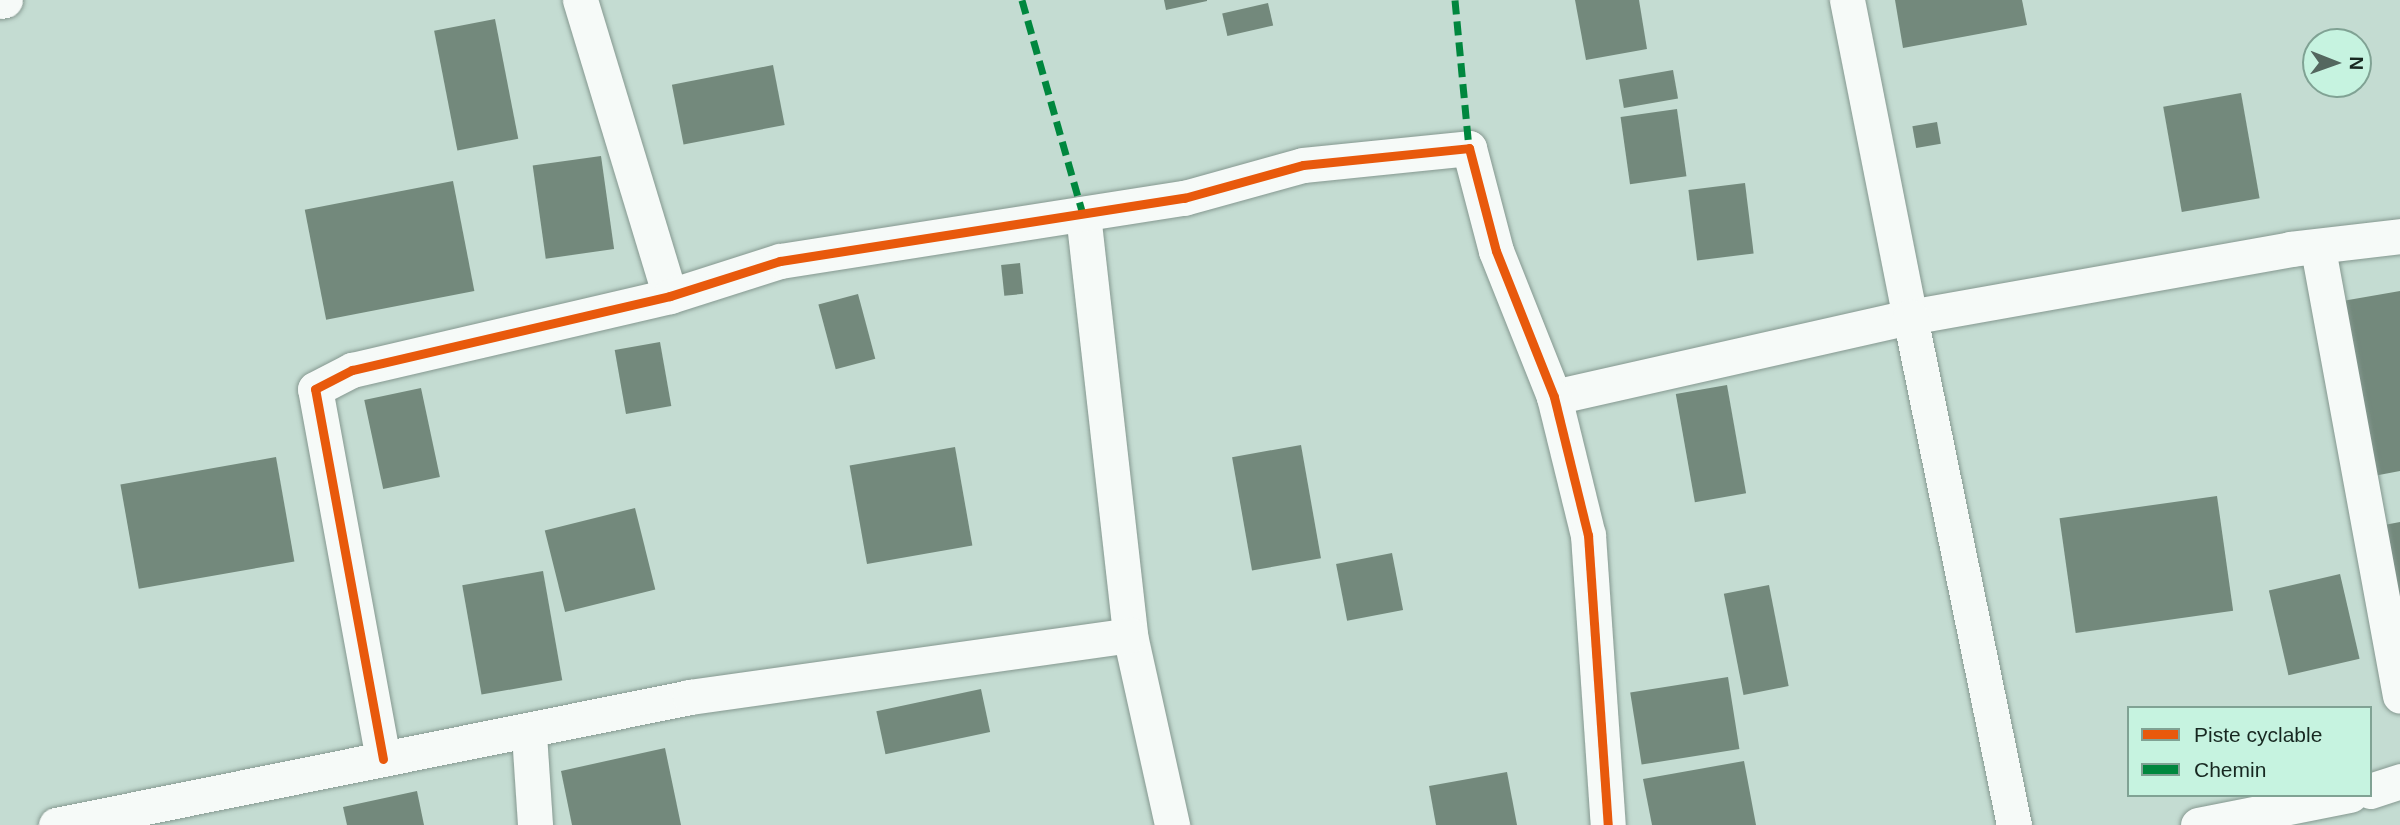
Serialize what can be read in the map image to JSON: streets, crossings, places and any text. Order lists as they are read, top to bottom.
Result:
{
  "legend": ["Piste cyclable", "Chemin"],
  "north": "right"
}
